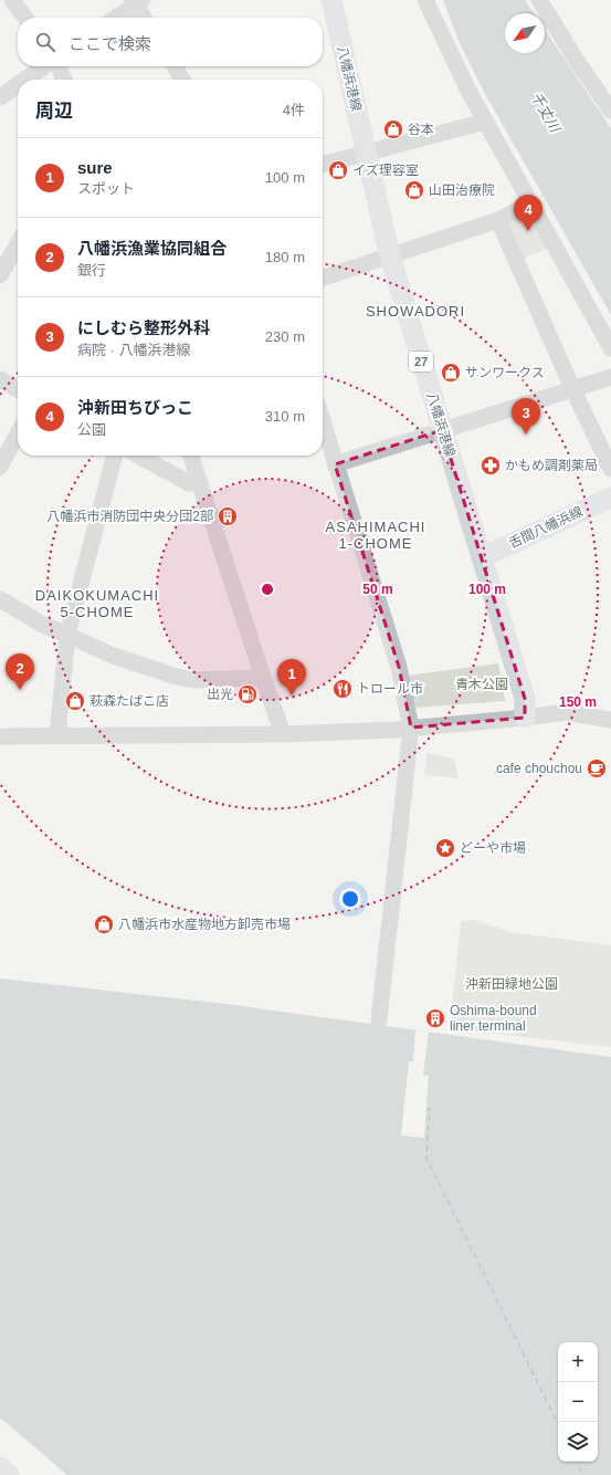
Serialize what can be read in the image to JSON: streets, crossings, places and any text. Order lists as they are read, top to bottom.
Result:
{
  "streets": {
    "main road": ["八幡浜港線", "27", "舌間八幡浜線"]
  },
  "crossings": [
    ["八幡浜港線", "舌間八幡浜線"]
  ],
  "districts": ["SHOWADORI", "ASAHIMACHI 1-CHOME", "DAIKOKUMACHI 5-CHOME"],
  "water": ["千丈川"],
  "parks": ["青木公園", "沖新田緑地公園"],
  "places": {
    "shop": [
      "谷本",
      "イズ理容室",
      "山田治療院",
      "サンワークス",
      "萩森たばこ店",
      "八幡浜市水産物地方卸売市場"
    ],
    "pharmacy": ["かもめ調剤薬局"],
    "building": ["八幡浜市消防団中央分団2部", "Oshima-bound liner terminal"],
    "restaurant": ["トロール市"],
    "fuel station": ["出光"],
    "cafe": ["cafe chouchou"],
    "place": ["どーや市場"]
  },
  "north": "bottom left",
  "page": {
    "search": "ここで検索",
    "heading": ["周辺", "4件"],
    "list": [
      {
        "mark": "1",
        "name": "sure",
        "note": "スポット",
        "value": "100 m"
      },
      {
        "mark": "2",
        "name": "八幡浜漁業協同組合",
        "note": "銀行",
        "value": "180 m"
      },
      {
        "mark": "3",
        "name": "にしむら整形外科",
        "note": "病院 · 八幡浜港線",
        "value": "230 m"
      },
      {
        "mark": "4",
        "name": "沖新田ちびっこ",
        "note": "公園",
        "value": "310 m"
      }
    ],
    "pins": [
      "4",
      "3",
      "2",
      "1"
    ],
    "map_buttons": ["+", "−"]
  },
  "rings": ["50 m", "100 m", "150 m"]
}
